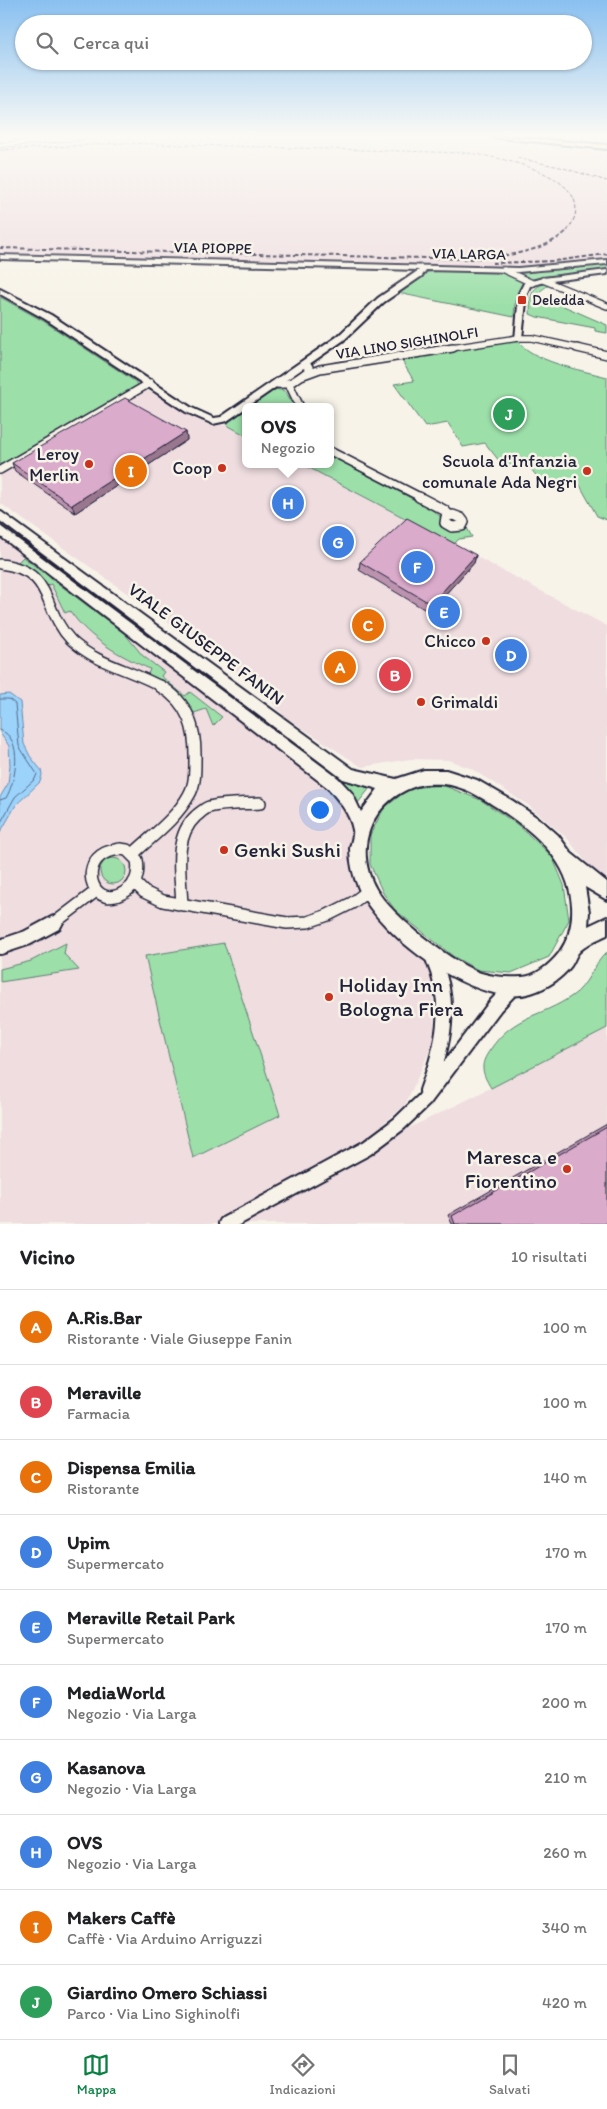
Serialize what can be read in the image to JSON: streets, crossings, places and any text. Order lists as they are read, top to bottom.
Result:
{
  "streets": {
    "street": [
      "VIA PIOPPE",
      "VIA LARGA",
      "VIA LINO SIGHINOLFI",
      "VIALE GIUSEPPE FANIN"
    ]
  },
  "crossings": [
    ["VIA PIOPPE", "VIA LARGA"]
  ],
  "places": {
    "transit": ["Deledda"],
    "other": [
      "Leroy Merlin",
      "Coop",
      "Scuola d'Infanzia comunale Ada Negri",
      "Chicco",
      "Grimaldi",
      "Genki Sushi",
      "Holiday Inn Bologna Fiera",
      "Maresca e Fiorentino"
    ]
  },
  "page": {
    "search": "Cerca qui",
    "pins": [
      "J",
      "I",
      "H",
      "G",
      "F",
      "E",
      "C",
      "D",
      "A",
      "B"
    ],
    "popup": ["OVS", "Negozio"],
    "heading": ["Vicino", "10 risultati"],
    "list": [
      {
        "mark": "A",
        "name": "A.Ris.Bar",
        "note": "Ristorante · Viale Giuseppe Fanin",
        "value": "100 m"
      },
      {
        "mark": "B",
        "name": "Meraville",
        "note": "Farmacia",
        "value": "100 m"
      },
      {
        "mark": "C",
        "name": "Dispensa Emilia",
        "note": "Ristorante",
        "value": "140 m"
      },
      {
        "mark": "D",
        "name": "Upim",
        "note": "Supermercato",
        "value": "170 m"
      },
      {
        "mark": "E",
        "name": "Meraville Retail Park",
        "note": "Supermercato",
        "value": "170 m"
      },
      {
        "mark": "F",
        "name": "MediaWorld",
        "note": "Negozio · Via Larga",
        "value": "200 m"
      },
      {
        "mark": "G",
        "name": "Kasanova",
        "note": "Negozio · Via Larga",
        "value": "210 m"
      },
      {
        "mark": "H",
        "name": "OVS",
        "note": "Negozio · Via Larga",
        "value": "260 m"
      },
      {
        "mark": "I",
        "name": "Makers Caffè",
        "note": "Caffè · Via Arduino Arriguzzi",
        "value": "340 m"
      },
      {
        "mark": "J",
        "name": "Giardino Omero Schiassi",
        "note": "Parco · Via Lino Sighinolfi",
        "value": "420 m"
      }
    ],
    "nav": ["Mappa", "Indicazioni", "Salvati"]
  }
}
